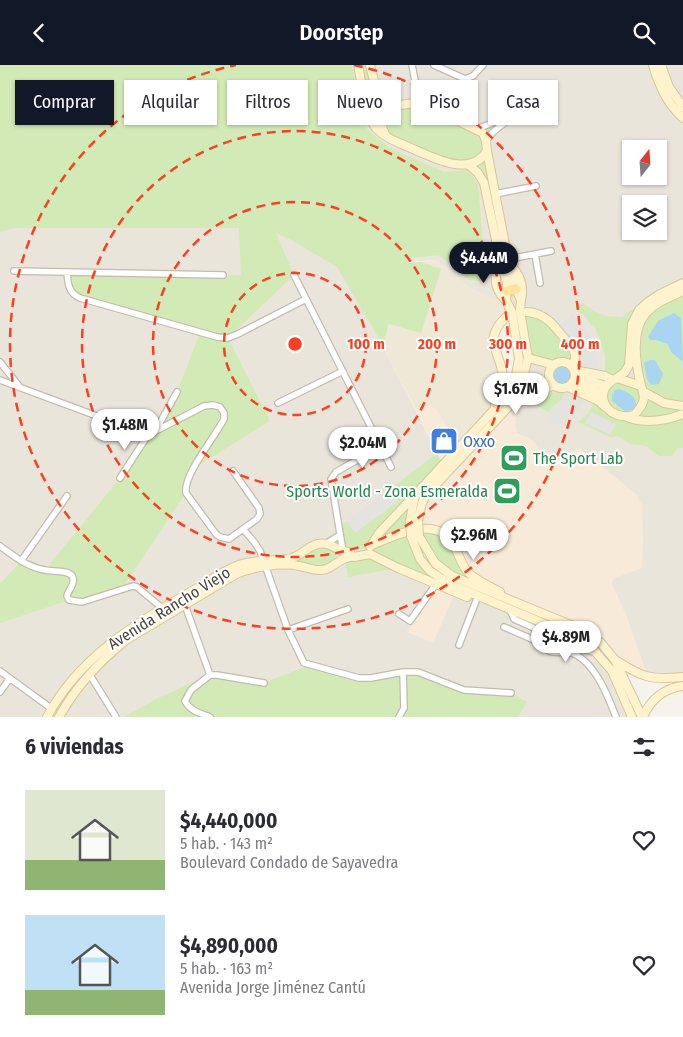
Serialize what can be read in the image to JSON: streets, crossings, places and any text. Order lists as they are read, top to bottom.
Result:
{
  "streets": {
    "main road": ["Avenida Rancho Viejo"]
  },
  "places": {
    "shop": ["Oxxo"],
    "sports": ["The Sport Lab", "Sports World - Zona Esmeralda"]
  },
  "north": "top",
  "page": {
    "header": "Doorstep",
    "chip": [
      "Comprar",
      "Alquilar",
      "Filtros",
      "Nuevo",
      "Piso",
      "Casa"
    ],
    "price": [
      "$4.44M",
      "$1.67M",
      "$1.48M",
      "$2.04M",
      "$2.96M",
      "$4.89M"
    ],
    "heading": "6 viviendas",
    "list": [
      {
        "name": "$4,440,000",
        "note": "5 hab. · 143 m² · Boulevard Condado de Sayavedra"
      },
      {
        "name": "$4,890,000",
        "note": "5 hab. · 163 m² · Avenida Jorge Jiménez Cantú"
      }
    ]
  },
  "rings": [
    "100 m",
    "200 m",
    "300 m",
    "400 m"
  ]
}
